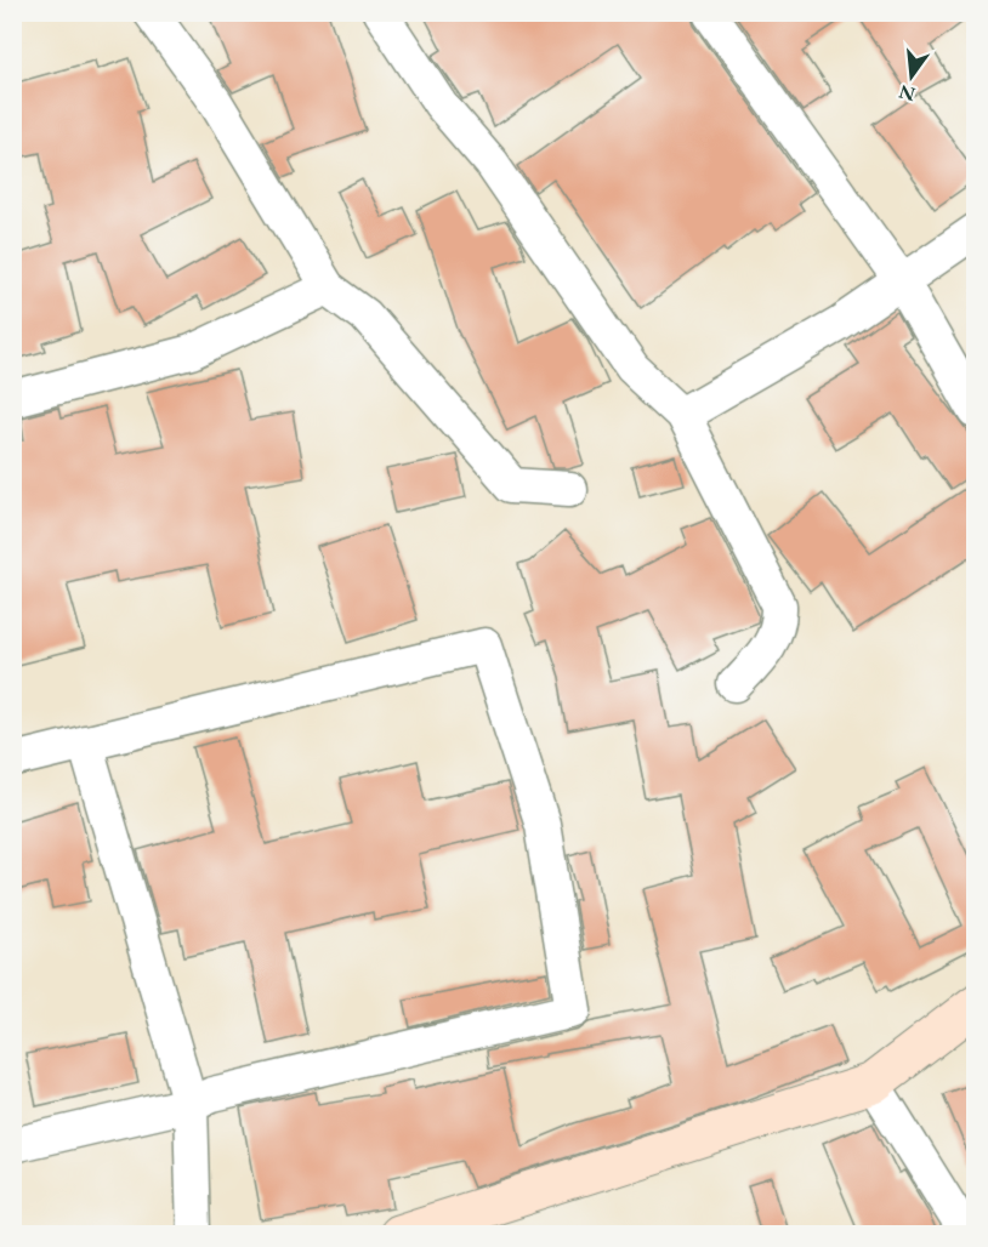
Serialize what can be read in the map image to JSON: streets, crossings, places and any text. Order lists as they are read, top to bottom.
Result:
{
  "north": "bottom"
}
